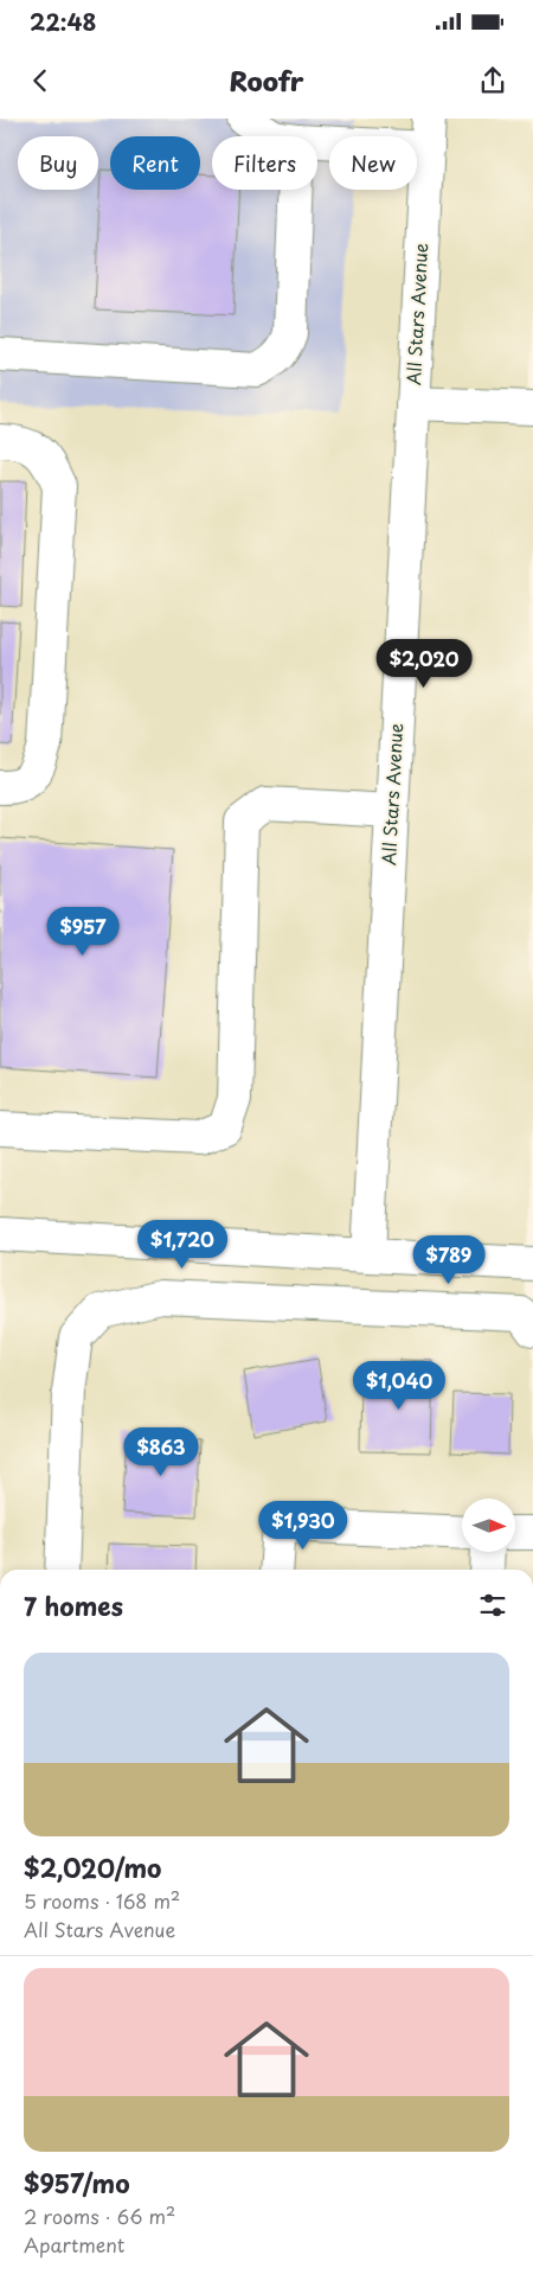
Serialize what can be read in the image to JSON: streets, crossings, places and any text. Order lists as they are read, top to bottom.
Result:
{
  "streets": {
    "street": ["All Stars Avenue"]
  },
  "north": "right",
  "page": {
    "status": "22:48",
    "header": "Roofr",
    "chip": [
      "Buy",
      "Rent",
      "Filters",
      "New"
    ],
    "price": [
      "$2,020",
      "$957",
      "$1,720",
      "$789",
      "$1,040",
      "$863",
      "$1,930"
    ],
    "heading": "7 homes",
    "list": [
      {
        "name": "$2,020/mo",
        "note": "5 rooms · 168 m² · All Stars Avenue"
      },
      {
        "name": "$957/mo",
        "note": "2 rooms · 66 m² · Apartment"
      }
    ]
  }
}
